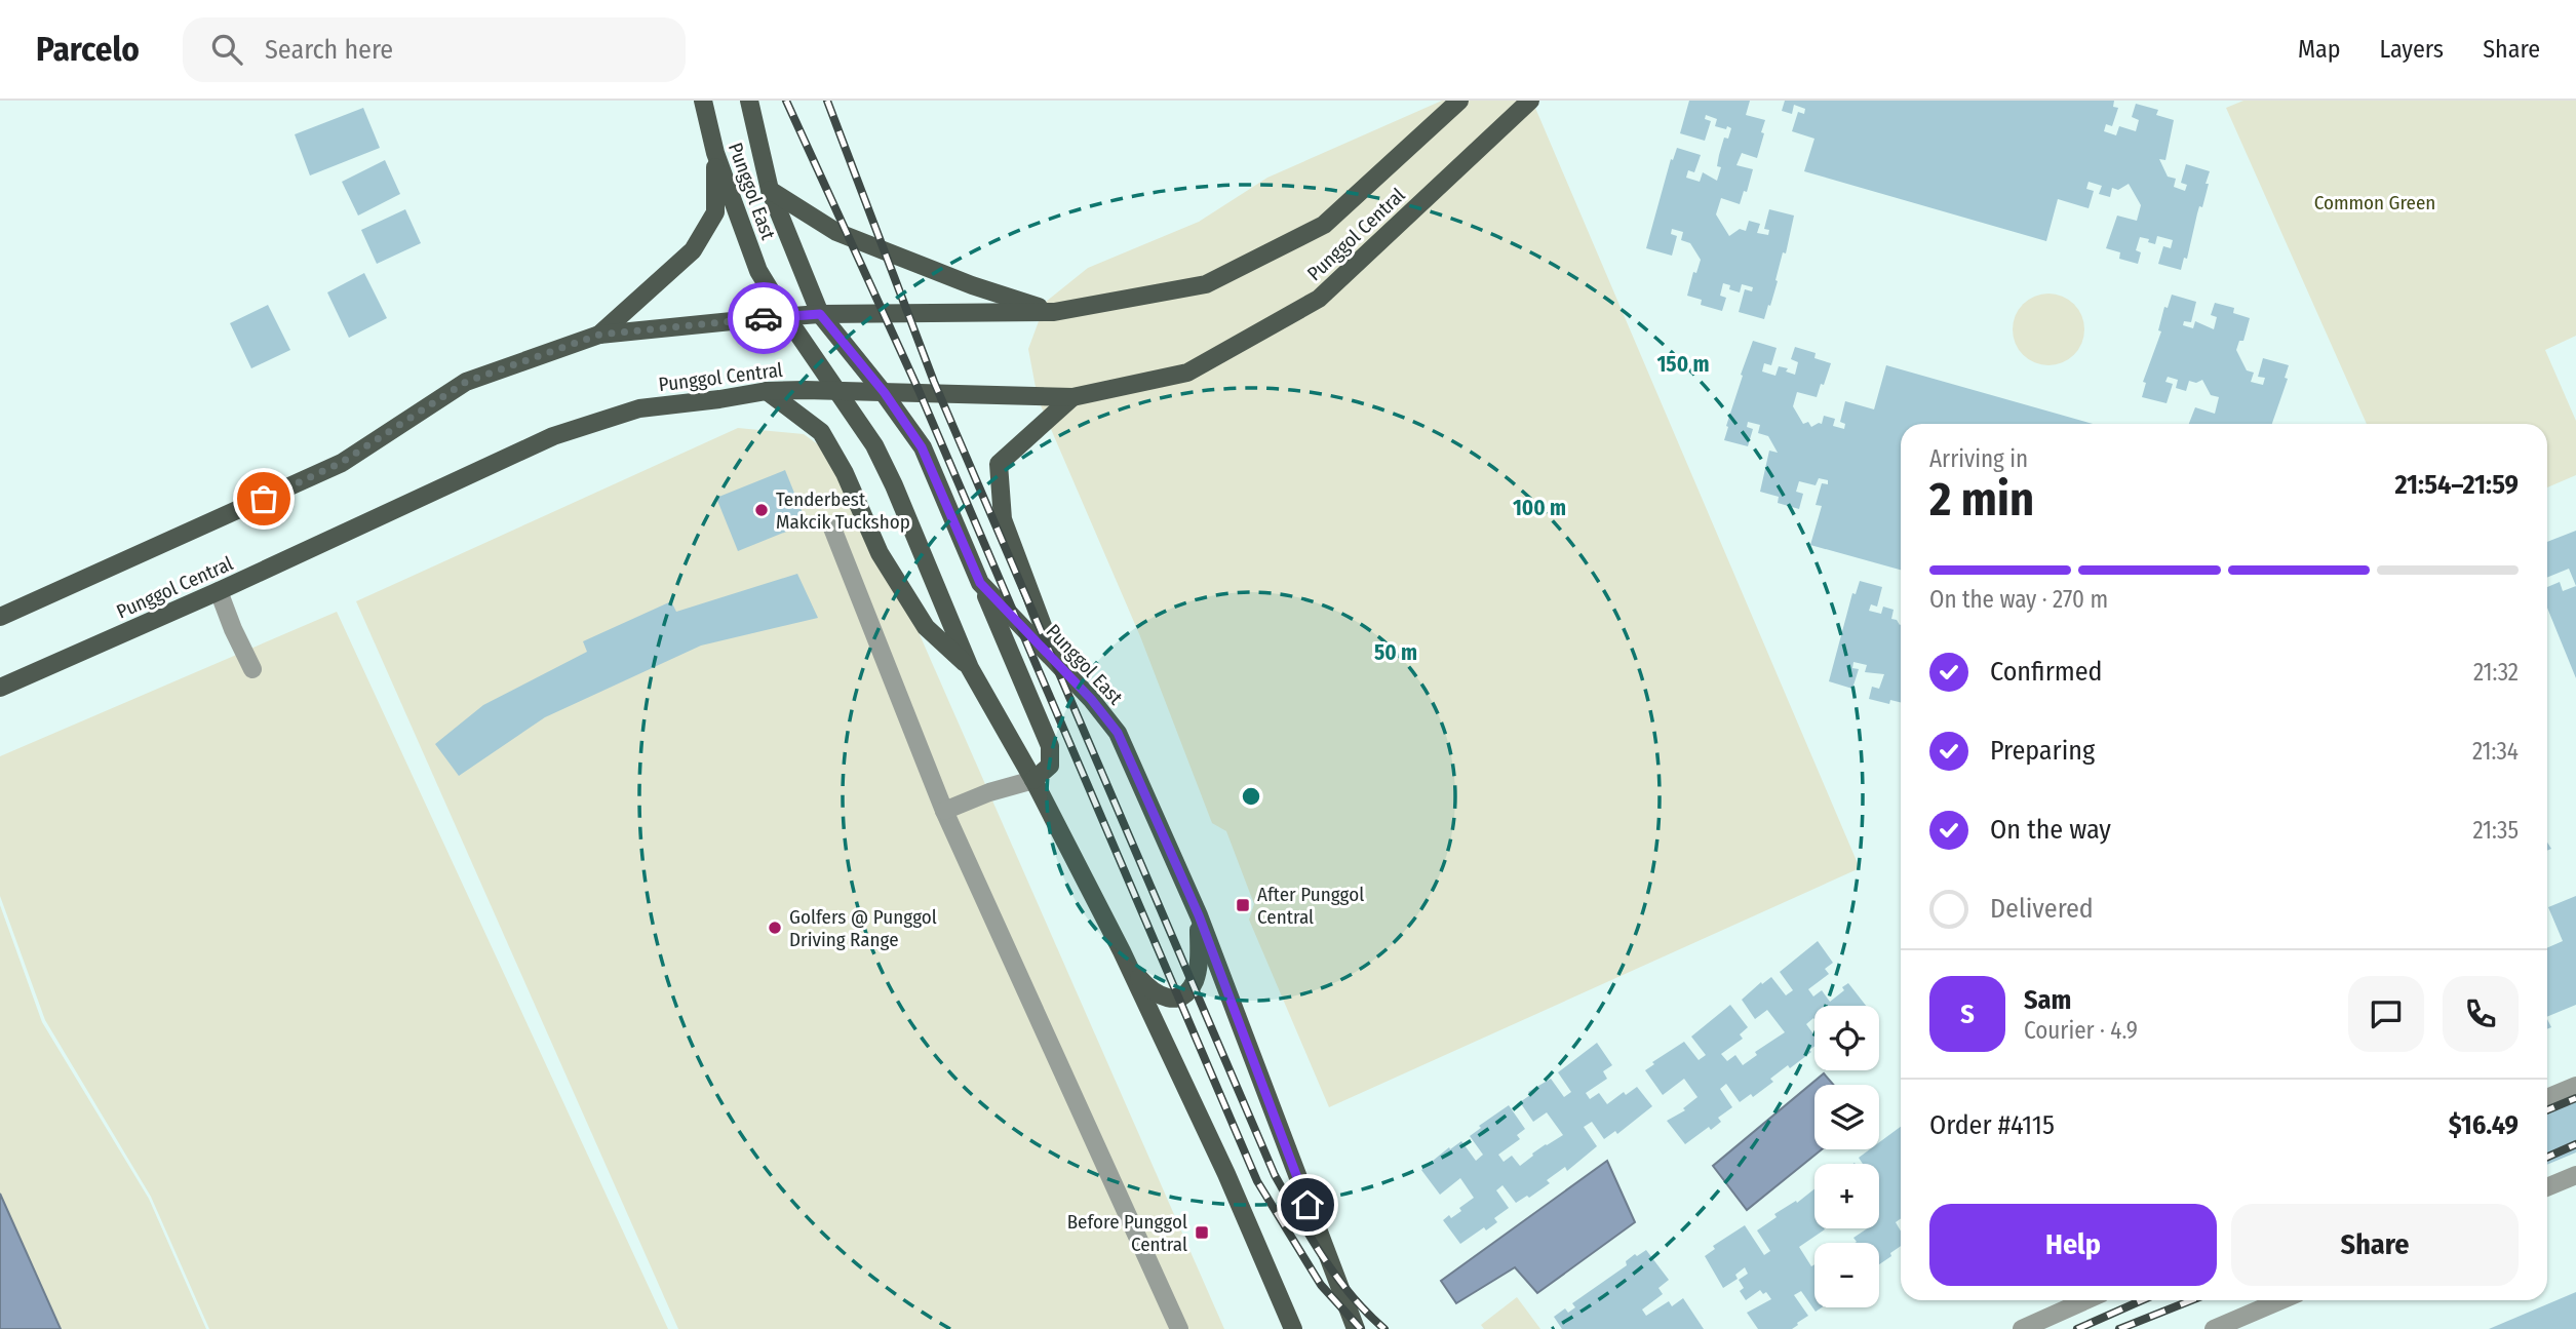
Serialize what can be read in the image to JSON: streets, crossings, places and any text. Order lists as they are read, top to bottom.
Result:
{
  "streets": {
    "main road": ["Punggol East", "Punggol Central"]
  },
  "crossings": [
    ["Punggol East", "Punggol Central"]
  ],
  "parks": ["Common Green"],
  "places": {
    "other": ["Tenderbest Makcik Tuckshop", "Golfers @ Punggol Driving Range"],
    "transit": ["After Punggol Central", "Before Punggol Central"]
  },
  "page": {
    "header": "Parcelo",
    "search": "Search here",
    "nav": ["Map", "Layers", "Share"],
    "heading": ["2 min", "Arriving in", "21:54–21:59"],
    "panel": [
      "Sam",
      "Courier · 4.9",
      "Order #4115",
      "$16.49"
    ],
    "bar": "On the way · 270 m",
    "list": [
      ["Confirmed", "21:32"],
      ["Preparing", "21:34"],
      ["On the way", "21:35"],
      "Delivered"
    ],
    "round": "S",
    "map_buttons": ["+", "−"],
    "buttons": ["Help", "Share"]
  },
  "rings": ["150 m", "100 m", "50 m"]
}
